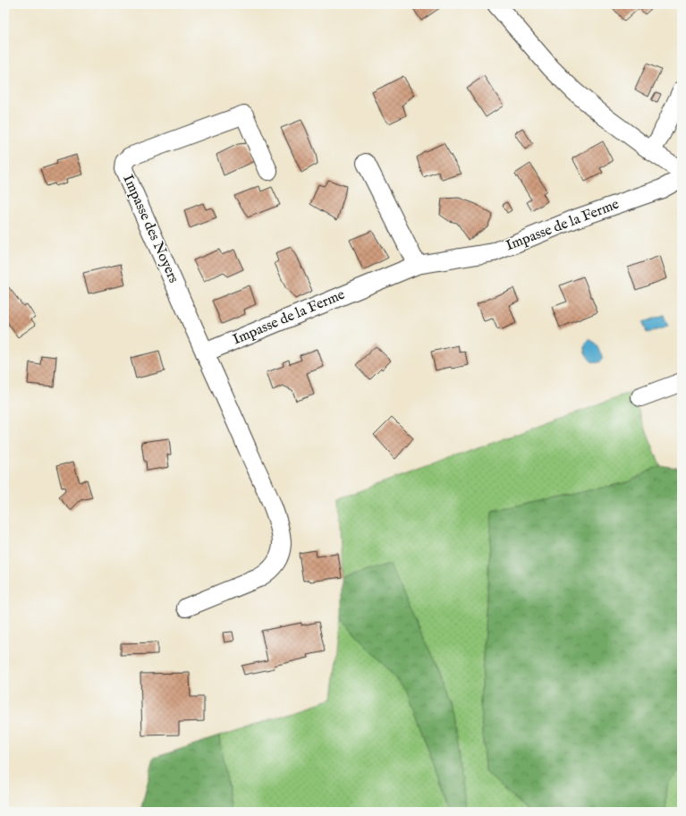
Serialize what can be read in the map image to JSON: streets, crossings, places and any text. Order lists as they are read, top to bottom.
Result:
{
  "streets": {
    "street": ["Impasse de la Ferme", "Impasse des Noyers"]
  },
  "crossings": [
    ["Impasse de la Ferme", "Impasse des Noyers"]
  ]
}
